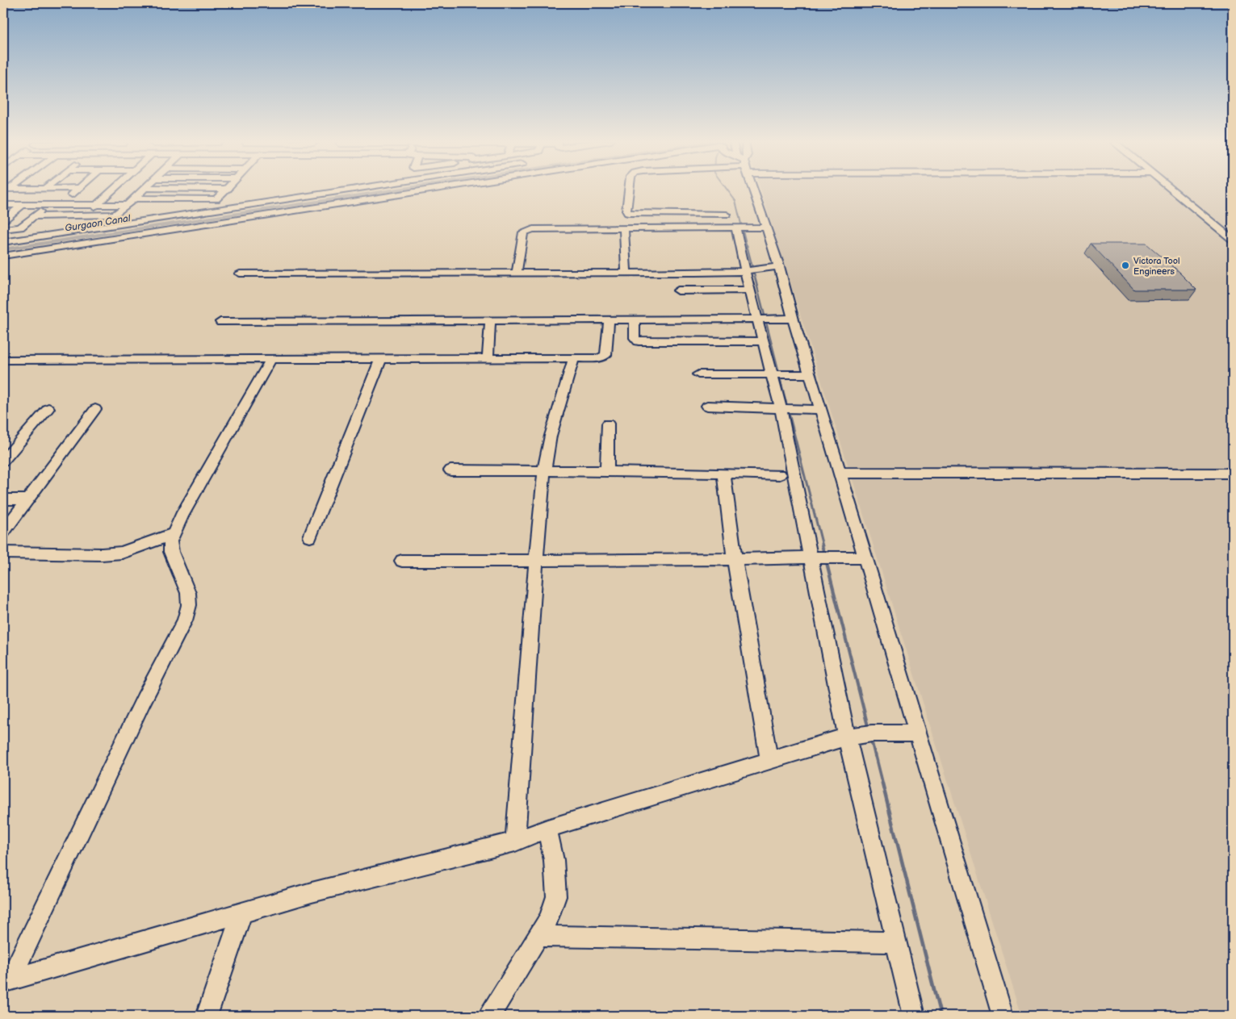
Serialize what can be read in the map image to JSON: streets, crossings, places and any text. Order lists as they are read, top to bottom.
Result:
{
  "water": ["Gurgaon Canal"],
  "places": ["Victora Tool Engineers"]
}
